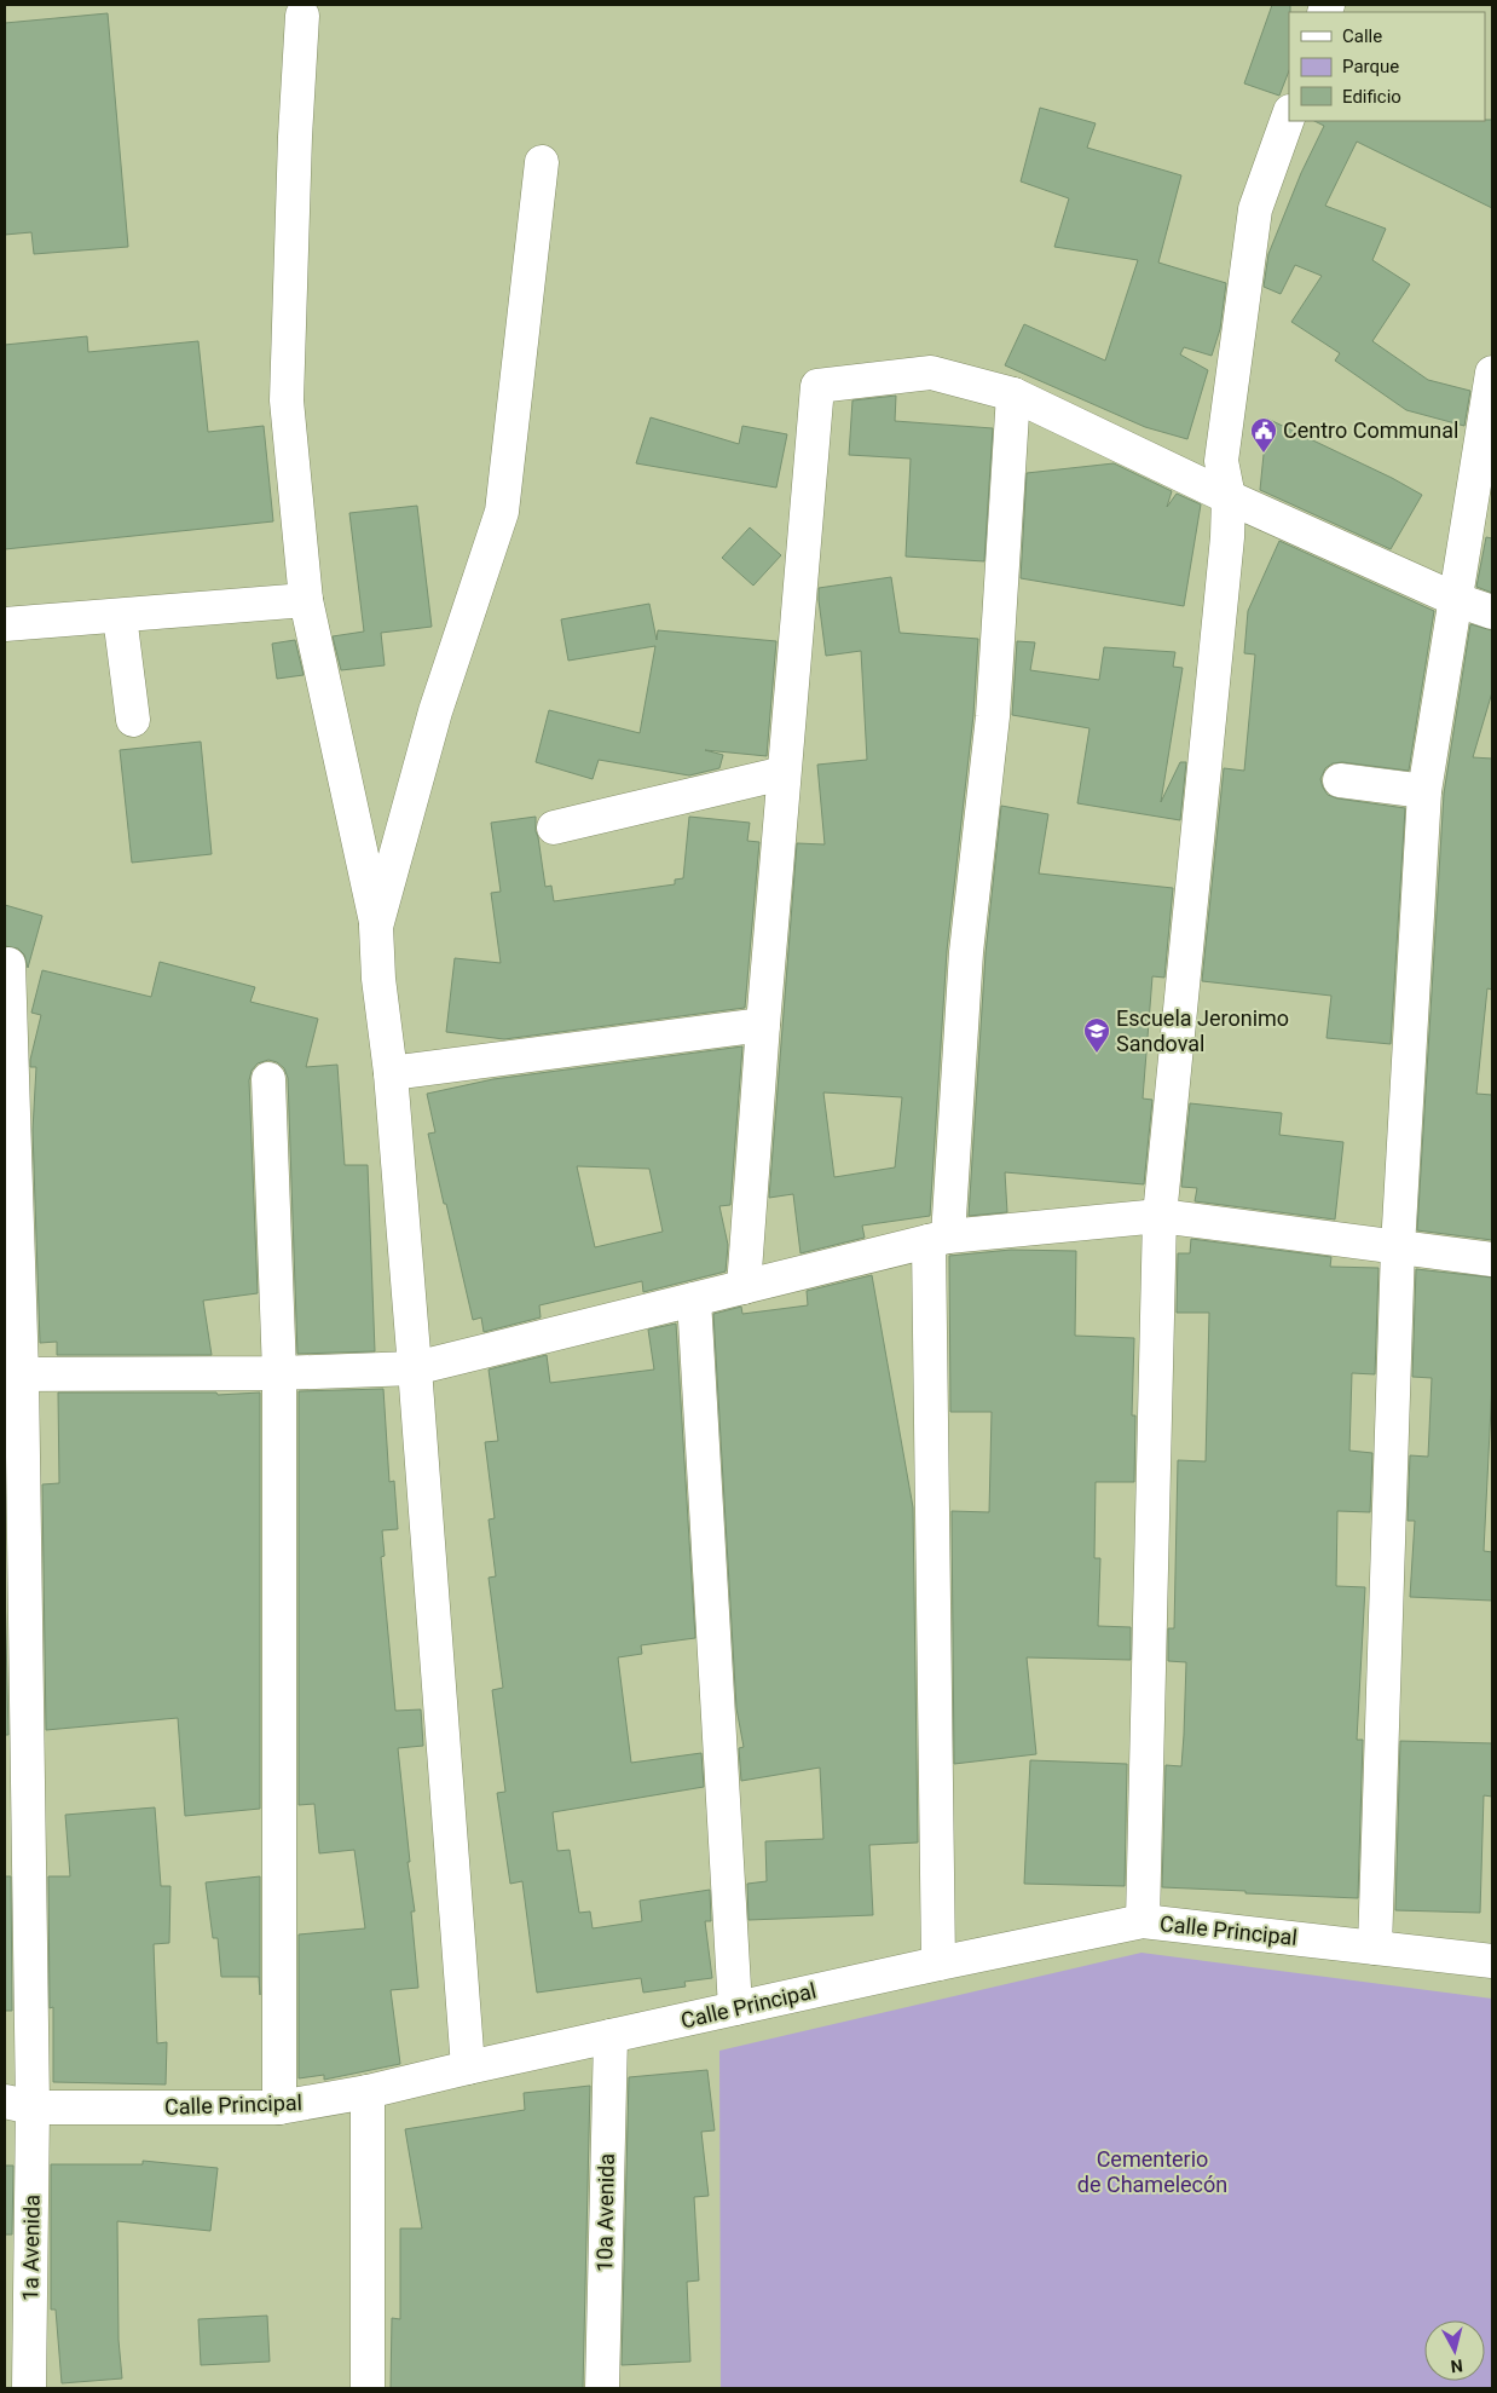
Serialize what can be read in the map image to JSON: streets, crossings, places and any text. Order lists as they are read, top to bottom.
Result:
{
  "streets": {
    "street": ["Calle Principal", "10a Avenida", "1a Avenida"]
  },
  "crossings": [
    ["Calle Principal", "10a Avenida"],
    ["Calle Principal", "1a Avenida"]
  ],
  "parks": ["Cementerio de Chamelecón"],
  "places": {
    "public building": ["Centro Communal"],
    "school or university": ["Escuela Jeronimo Sandoval"]
  },
  "legend": ["Calle", "Parque", "Edificio"],
  "north": "bottom"
}
